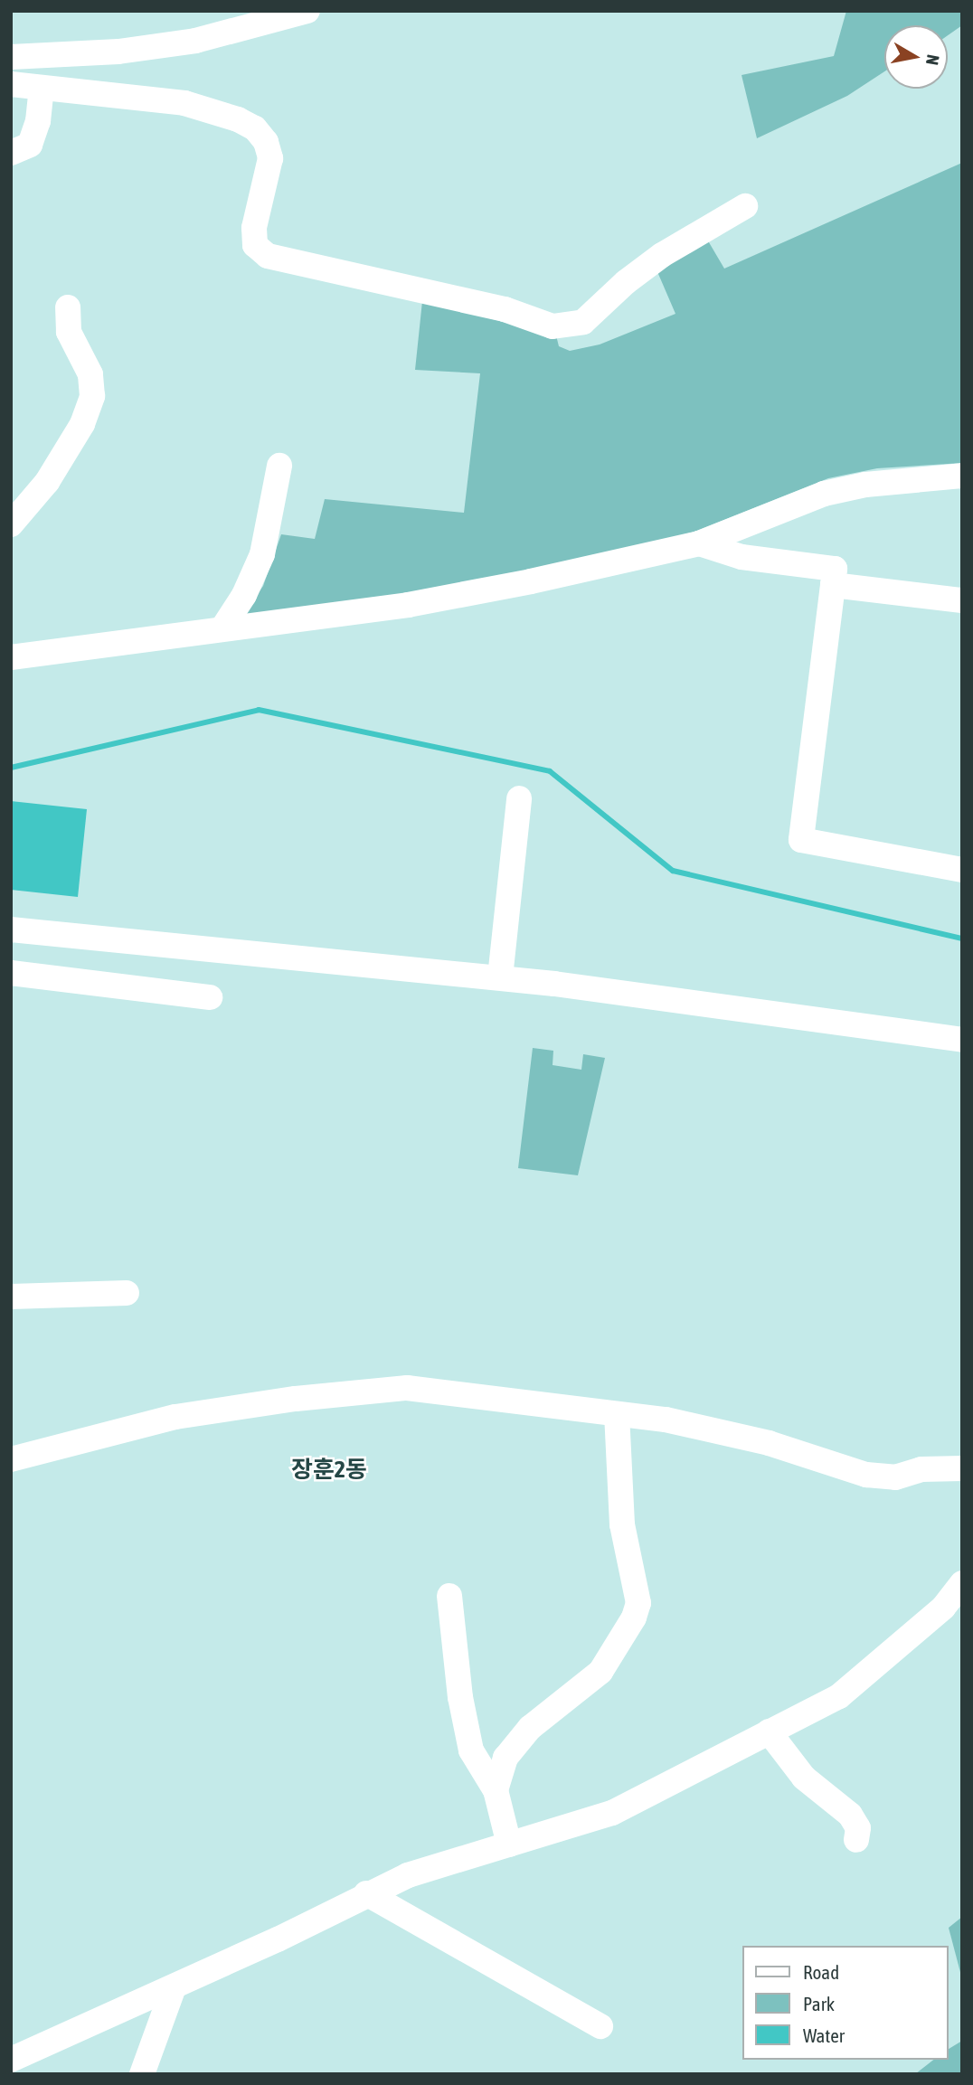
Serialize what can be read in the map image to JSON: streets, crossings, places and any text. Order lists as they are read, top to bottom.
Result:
{
  "districts": ["장훈2동"],
  "legend": ["Road", "Park", "Water"],
  "north": "right"
}
